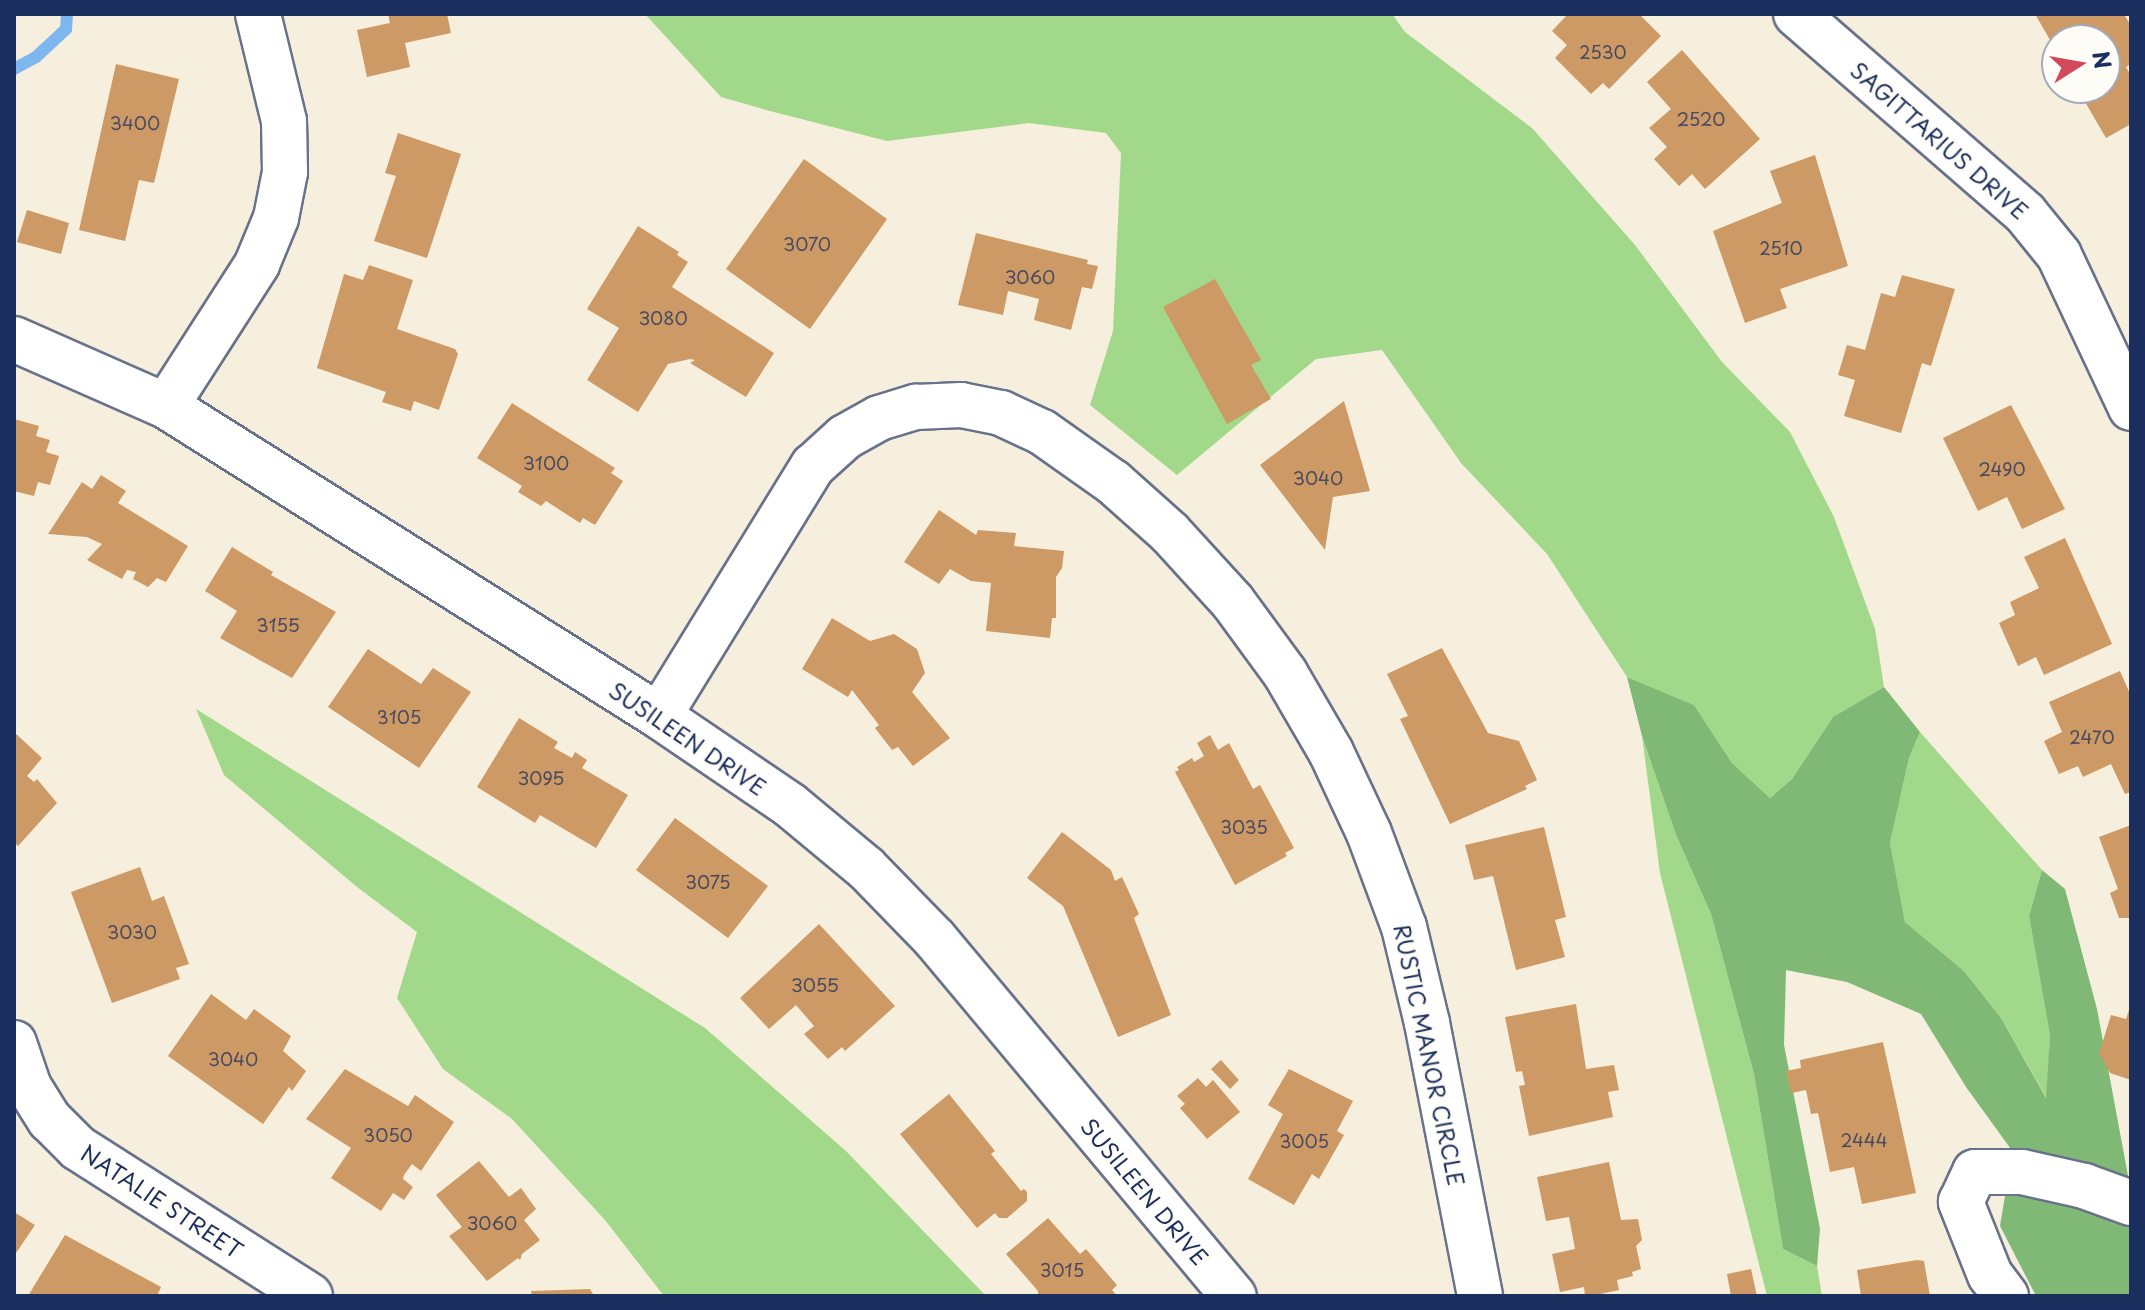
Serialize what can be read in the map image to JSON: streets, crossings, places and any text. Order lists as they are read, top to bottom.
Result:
{
  "streets": {
    "street": [
      "SAGITTARIUS DRIVE",
      "SUSILEEN DRIVE",
      "RUSTIC MANOR CIRCLE",
      "NATALIE STREET"
    ]
  },
  "crossings": [
    ["SUSILEEN DRIVE", "RUSTIC MANOR CIRCLE"]
  ],
  "house_numbers": [
    "2530",
    "2520",
    "3400",
    "3070",
    "2510",
    "3060",
    "3080",
    "3100",
    "2490",
    "3040",
    "3155",
    "3105",
    "2470",
    "3095",
    "3035",
    "3075",
    "3030",
    "3055",
    "3040",
    "3050",
    "2444",
    "3005",
    "3060",
    "3015"
  ],
  "north": "right"
}
